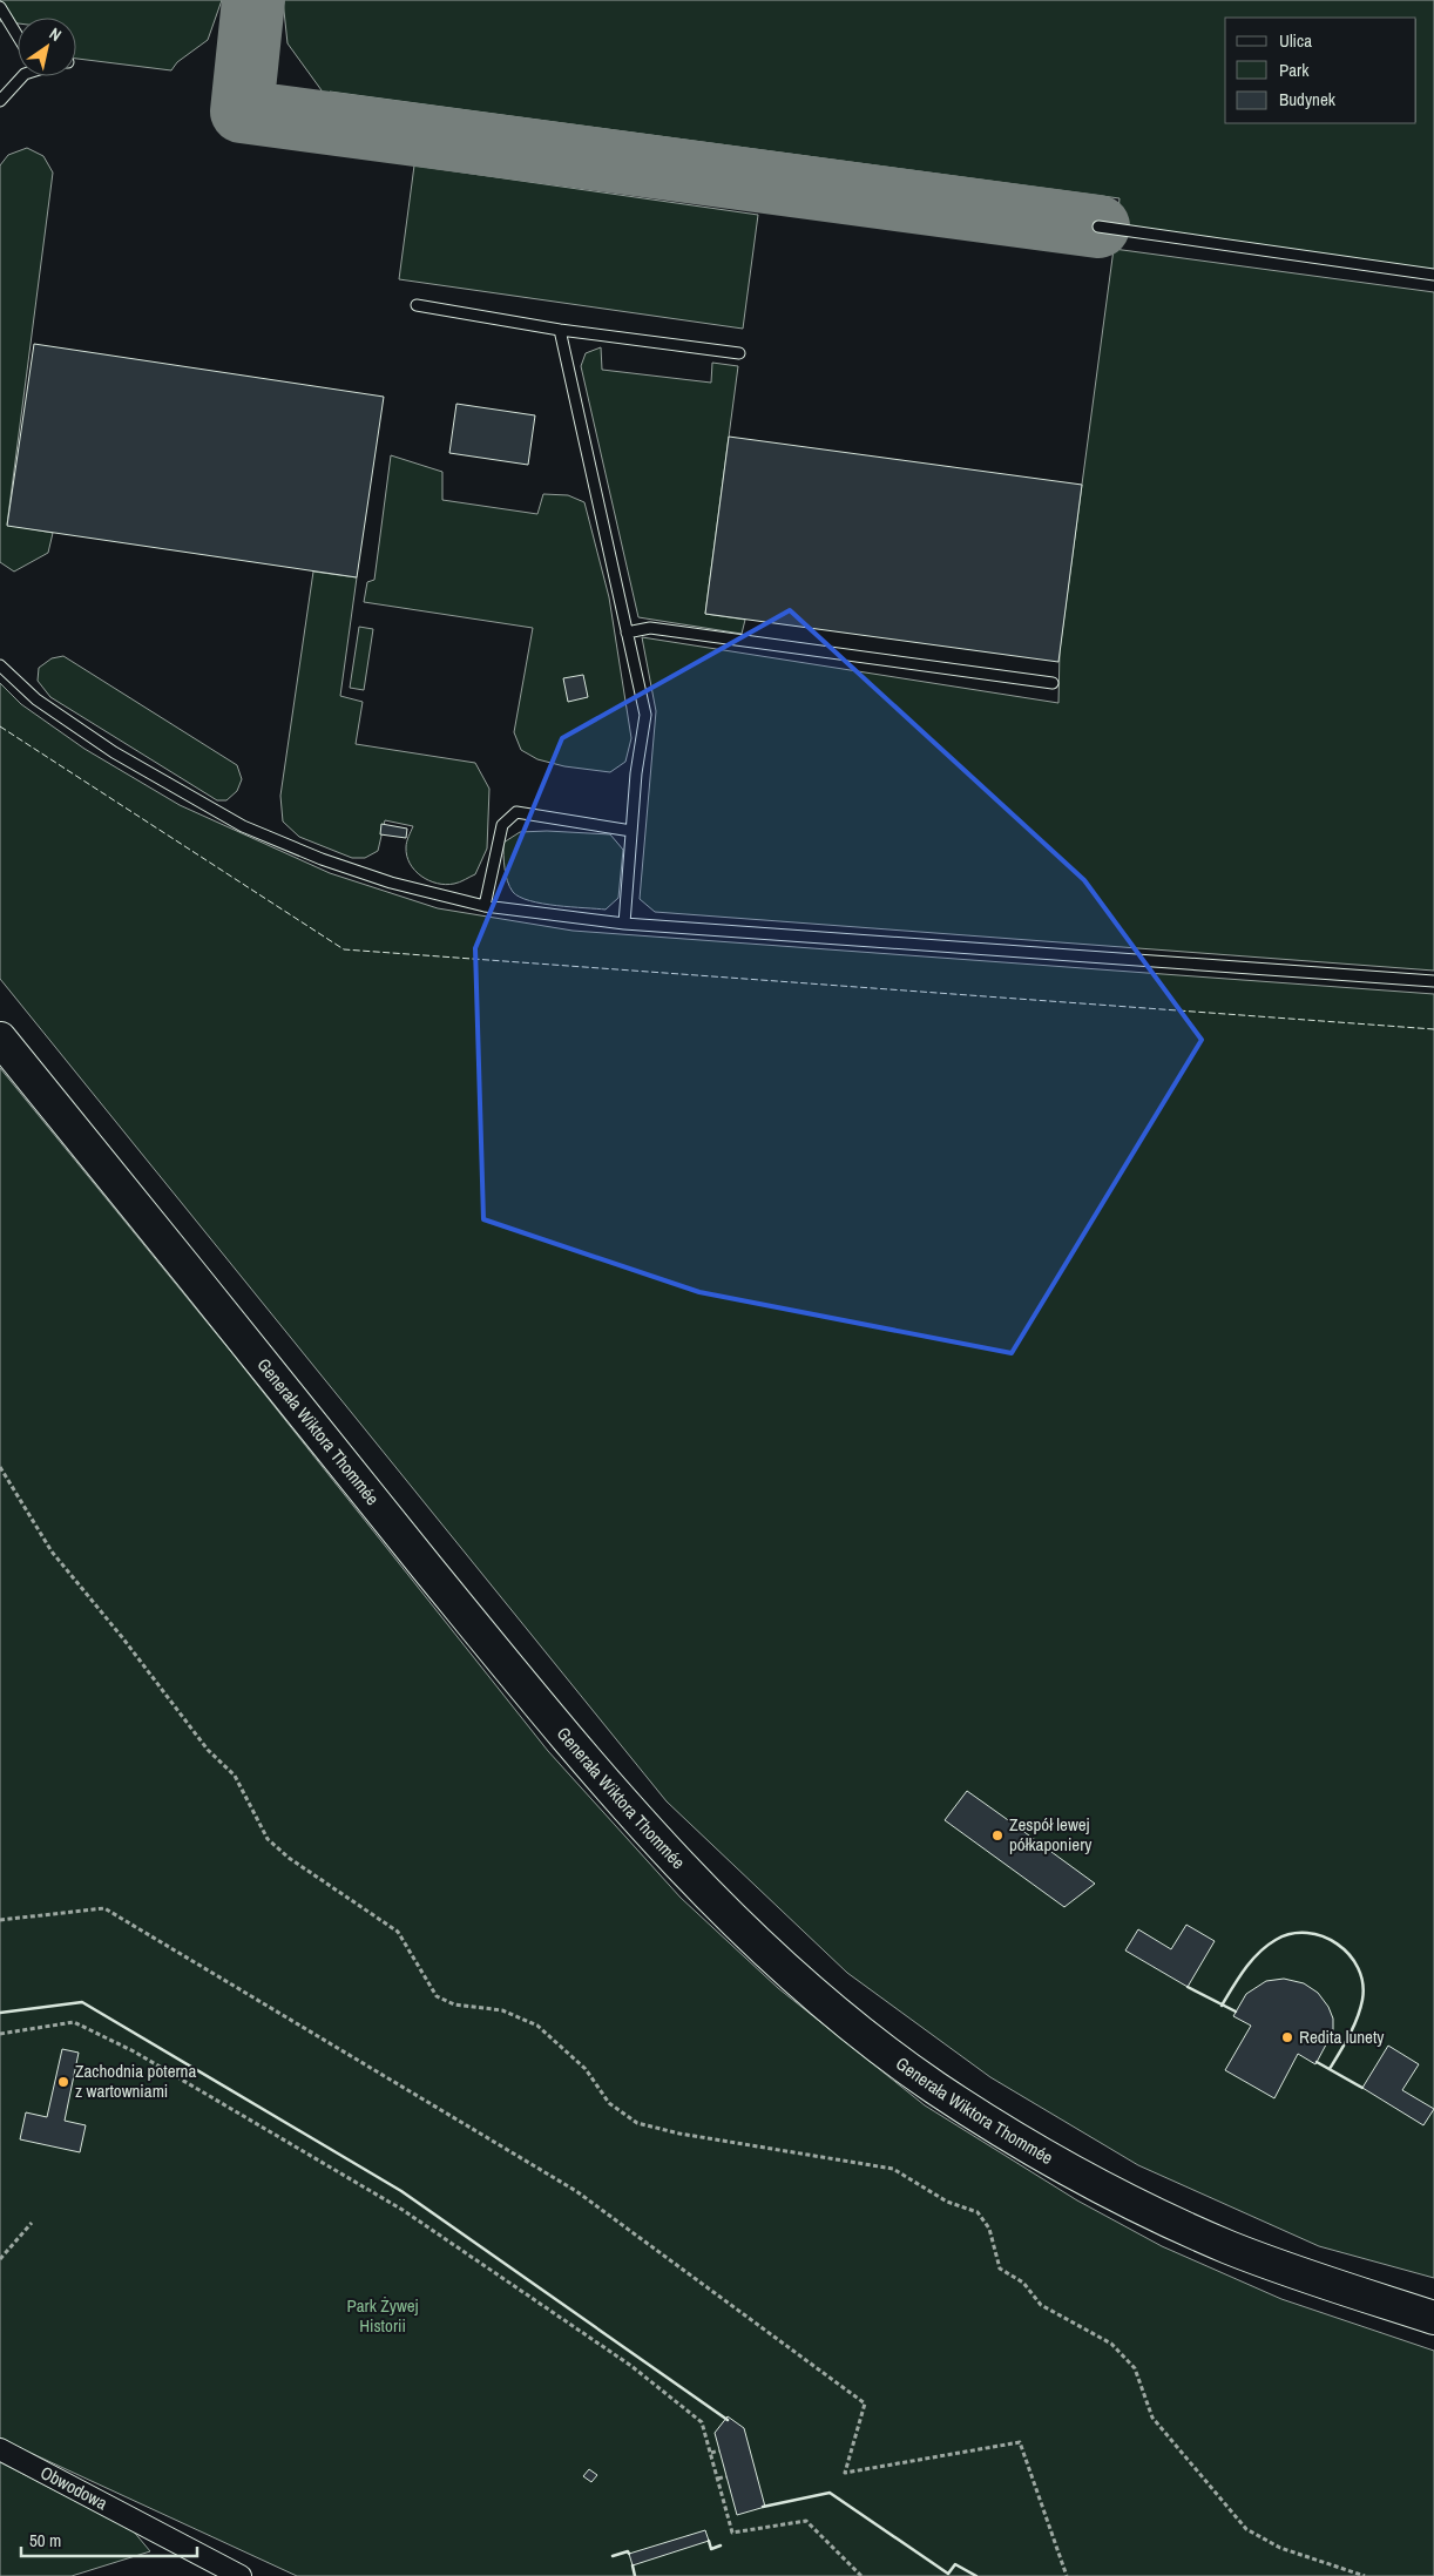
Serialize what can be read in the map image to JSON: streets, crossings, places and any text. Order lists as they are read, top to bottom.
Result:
{
  "streets": {
    "main road": ["Generała Wiktora Thommée"],
    "street": ["Obwodowa"]
  },
  "parks": ["Park Żywej Historii"],
  "places": ["Zespół lewej półkaponiery", "Redita lunety", "Zachodnia poterna z wartowniami"],
  "legend": ["Ulica", "Park", "Budynek"],
  "scale_bar": "50 m",
  "north": "top right"
}
